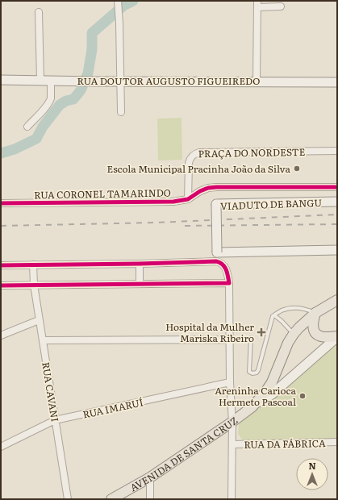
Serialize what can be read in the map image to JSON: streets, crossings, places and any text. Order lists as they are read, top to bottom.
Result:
{
  "streets": {
    "main road": ["AVENIDA DE SANTA CRUZ"],
    "street": [
      "RUA DOUTOR AUGUSTO FIGUEIREDO",
      "PRAÇA DO NORDESTE",
      "RUA CORONEL TAMARINDO",
      "VIADUTO DE BANGU",
      "RUA CAVANI",
      "RUA IMARUÍ",
      "RUA DA FÁBRICA"
    ]
  },
  "crossings": [
    ["PRAÇA DO NORDESTE", "RUA CORONEL TAMARINDO"],
    ["RUA CAVANI", "RUA IMARUÍ"]
  ],
  "places": {
    "other": ["Escola Municipal Pracinha João da Silva", "Areninha Carioca Hermeto Pascoal"],
    "health": ["Hospital da Mulher Mariska Ribeiro"]
  },
  "north": "top"
}
